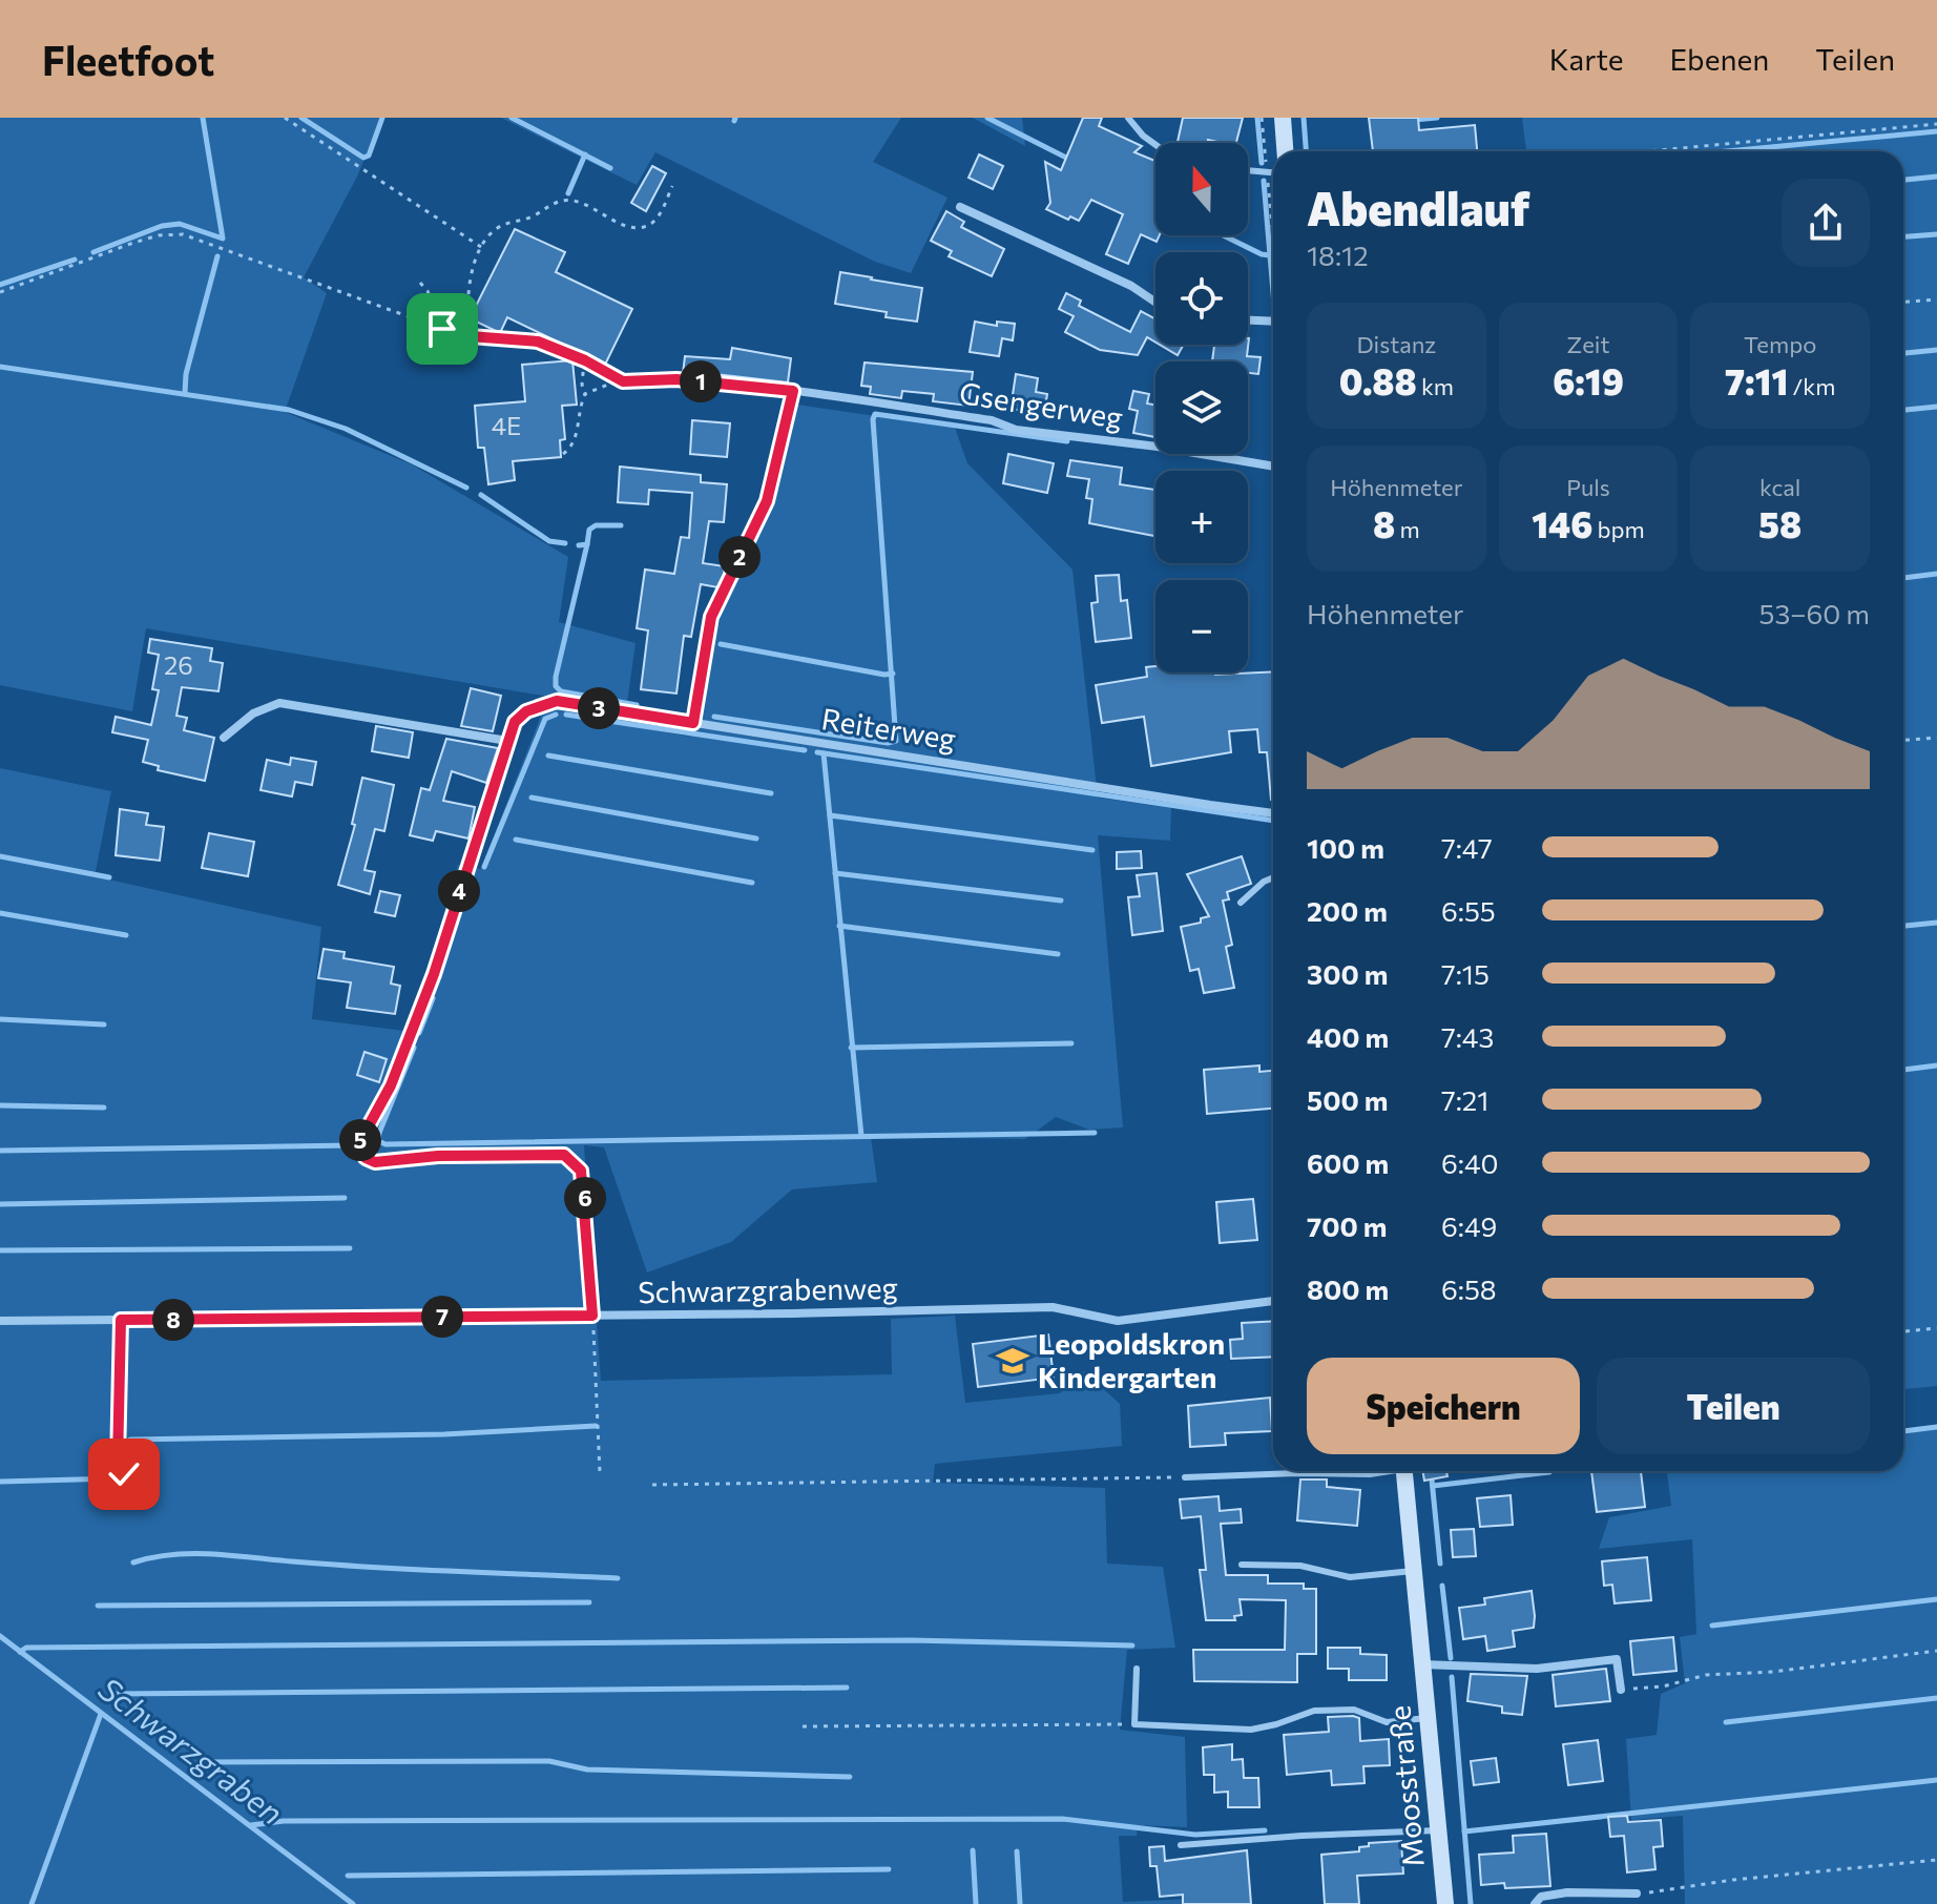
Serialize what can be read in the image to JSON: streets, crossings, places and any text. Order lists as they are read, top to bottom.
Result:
{
  "streets": {
    "street": [
      "Gsengerweg",
      "Reiterweg",
      "Schwarzgrabenweg",
      "Moosstraße"
    ]
  },
  "water": ["Schwarzgraben"],
  "places": {
    "school or university": ["Leopoldskron Kindergarten"]
  },
  "house_numbers": ["4E", "26"],
  "north": "top",
  "page": {
    "header": "Fleetfoot",
    "nav": ["Karte", "Ebenen", "Teilen"],
    "map_buttons": ["+", "−"],
    "heading": ["Abendlauf", "18:12"],
    "stats": [
      ["Distanz", "0.88 km"],
      ["Zeit", "6:19"],
      ["Tempo", "7:11 /km"],
      ["Höhenmeter", "8 m"],
      ["Puls", "146 bpm"],
      ["kcal", "58"]
    ],
    "pins": [
      "1",
      "2",
      "3",
      "4",
      "5",
      "6",
      "7",
      "8"
    ],
    "chart": ["Höhenmeter", "53–60 m"],
    "list": [
      {
        "name": "100 m",
        "note": "7:47"
      },
      {
        "name": "200 m",
        "note": "6:55"
      },
      {
        "name": "300 m",
        "note": "7:15"
      },
      {
        "name": "400 m",
        "note": "7:43"
      },
      {
        "name": "500 m",
        "note": "7:21"
      },
      {
        "name": "600 m",
        "note": "6:40"
      },
      {
        "name": "700 m",
        "note": "6:49"
      },
      {
        "name": "800 m",
        "note": "6:58"
      }
    ],
    "buttons": ["Speichern", "Teilen"]
  }
}
